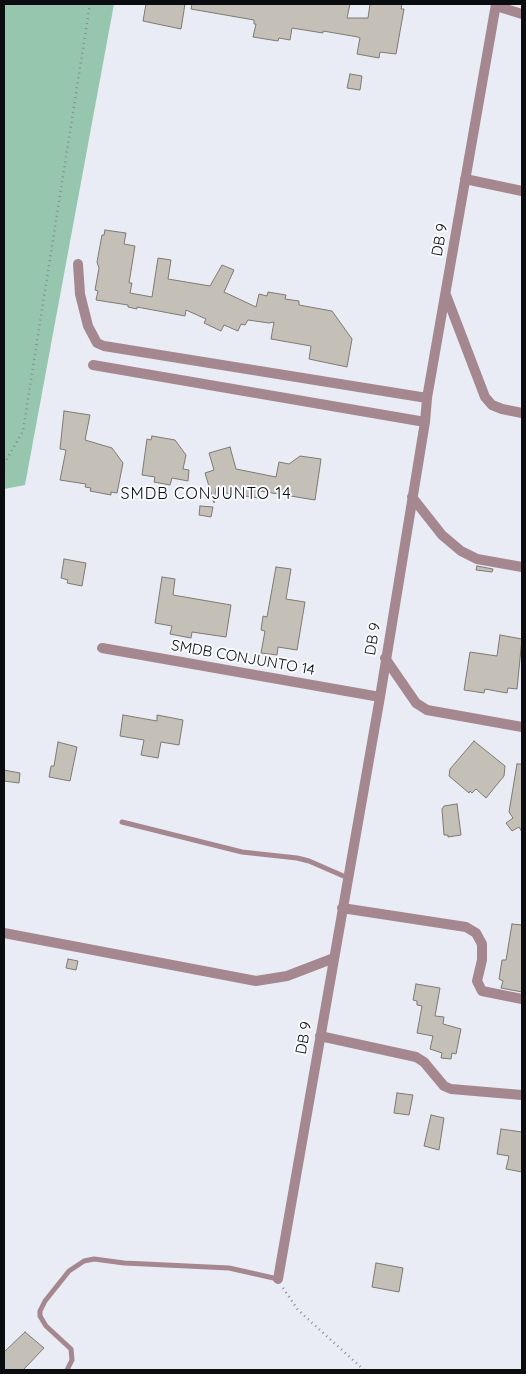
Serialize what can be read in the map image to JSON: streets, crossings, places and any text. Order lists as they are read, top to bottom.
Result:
{
  "streets": {
    "street": ["DB 9", "SMDB CONJUNTO 14"]
  },
  "crossings": [
    ["DB 9", "SMDB CONJUNTO 14"]
  ],
  "districts": ["SMDB CONJUNTO 14"]
}
